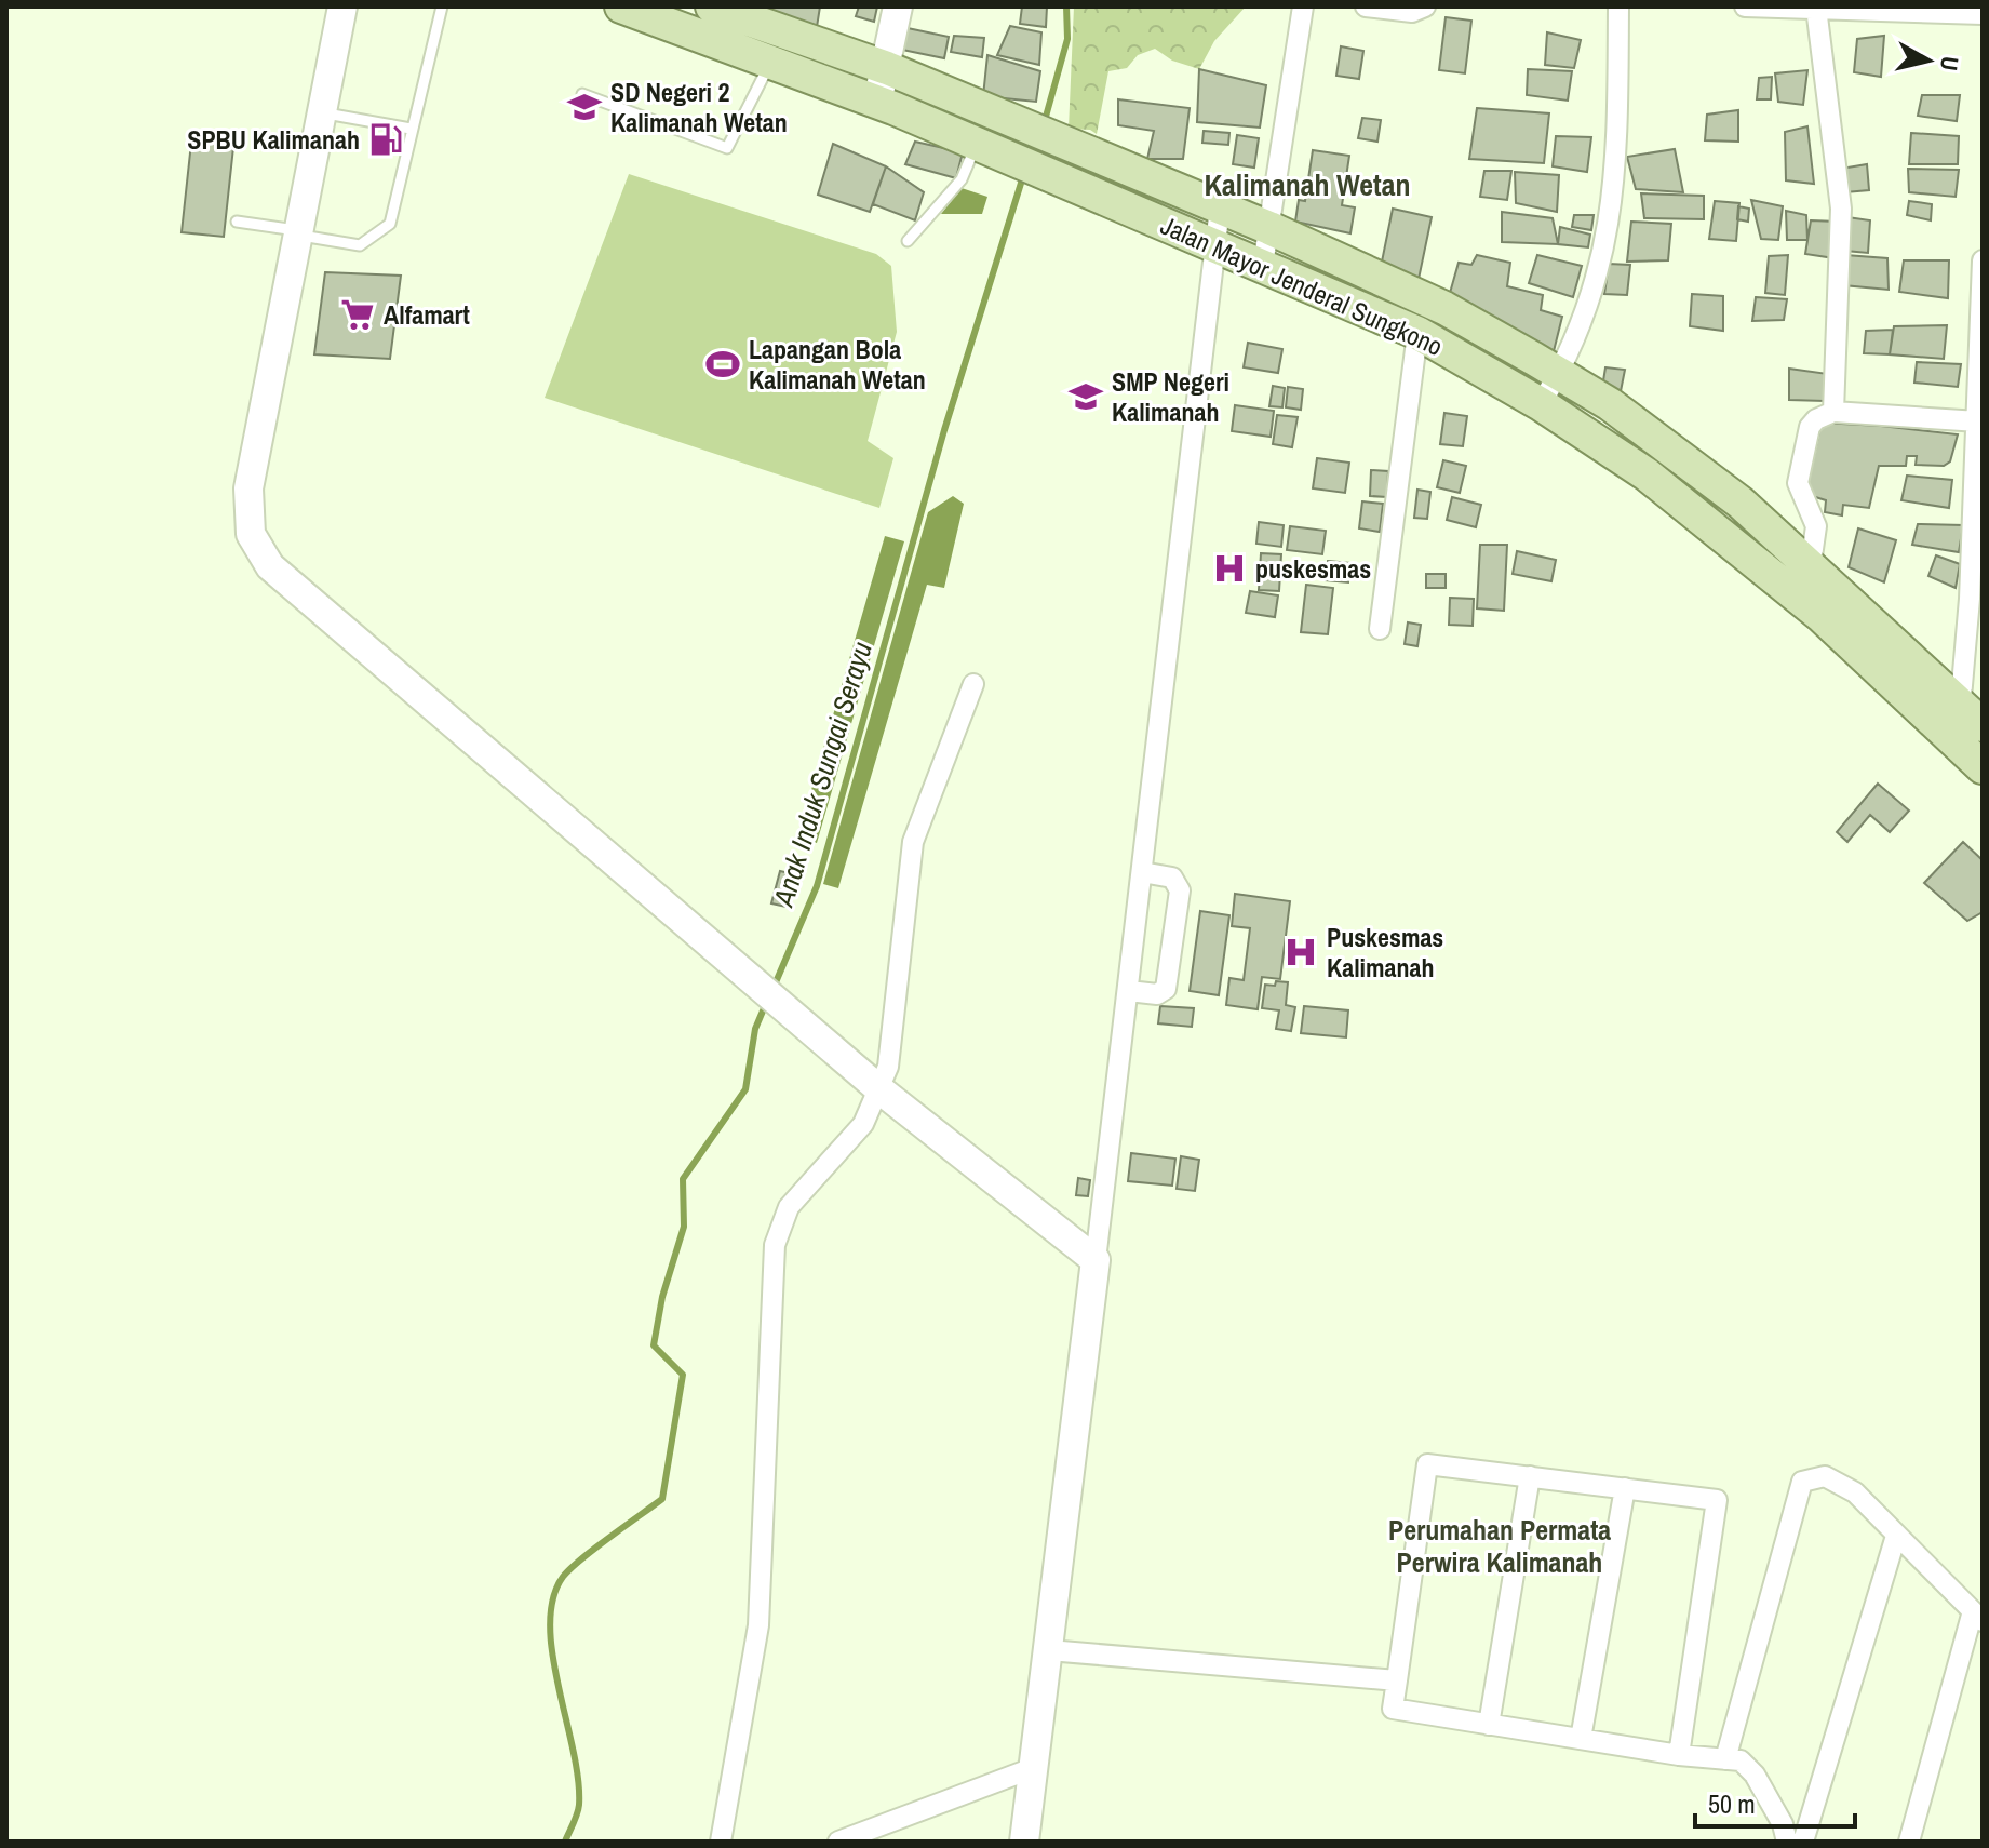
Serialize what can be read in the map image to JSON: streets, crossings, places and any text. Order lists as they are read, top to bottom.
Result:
{
  "streets": {
    "main road": ["Jalan Mayor Jenderal Sungkono"]
  },
  "districts": ["Kalimanah Wetan", "Perumahan Permata Perwira Kalimanah"],
  "water": ["Anak Induk Sungai Serayu"],
  "places": {
    "school or university": ["SD Negeri 2 Kalimanah Wetan", "SMP Negeri Kalimanah"],
    "fuel station": ["SPBU Kalimanah"],
    "supermarket": ["Alfamart"],
    "sports": ["Lapangan Bola Kalimanah Wetan"],
    "hospital": ["puskesmas", "Puskesmas Kalimanah"]
  },
  "scale_bar": "50 m",
  "north": "right"
}
